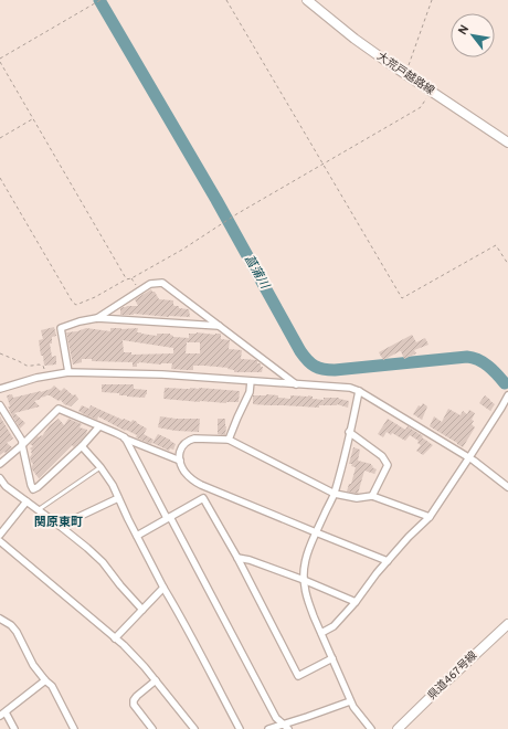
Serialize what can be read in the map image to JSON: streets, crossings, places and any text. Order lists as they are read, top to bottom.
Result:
{
  "streets": {
    "main road": ["大荒戸越路線", "県道467号線"]
  },
  "districts": ["関原東町"],
  "water": ["菖蒲川"],
  "north": "top left"
}
